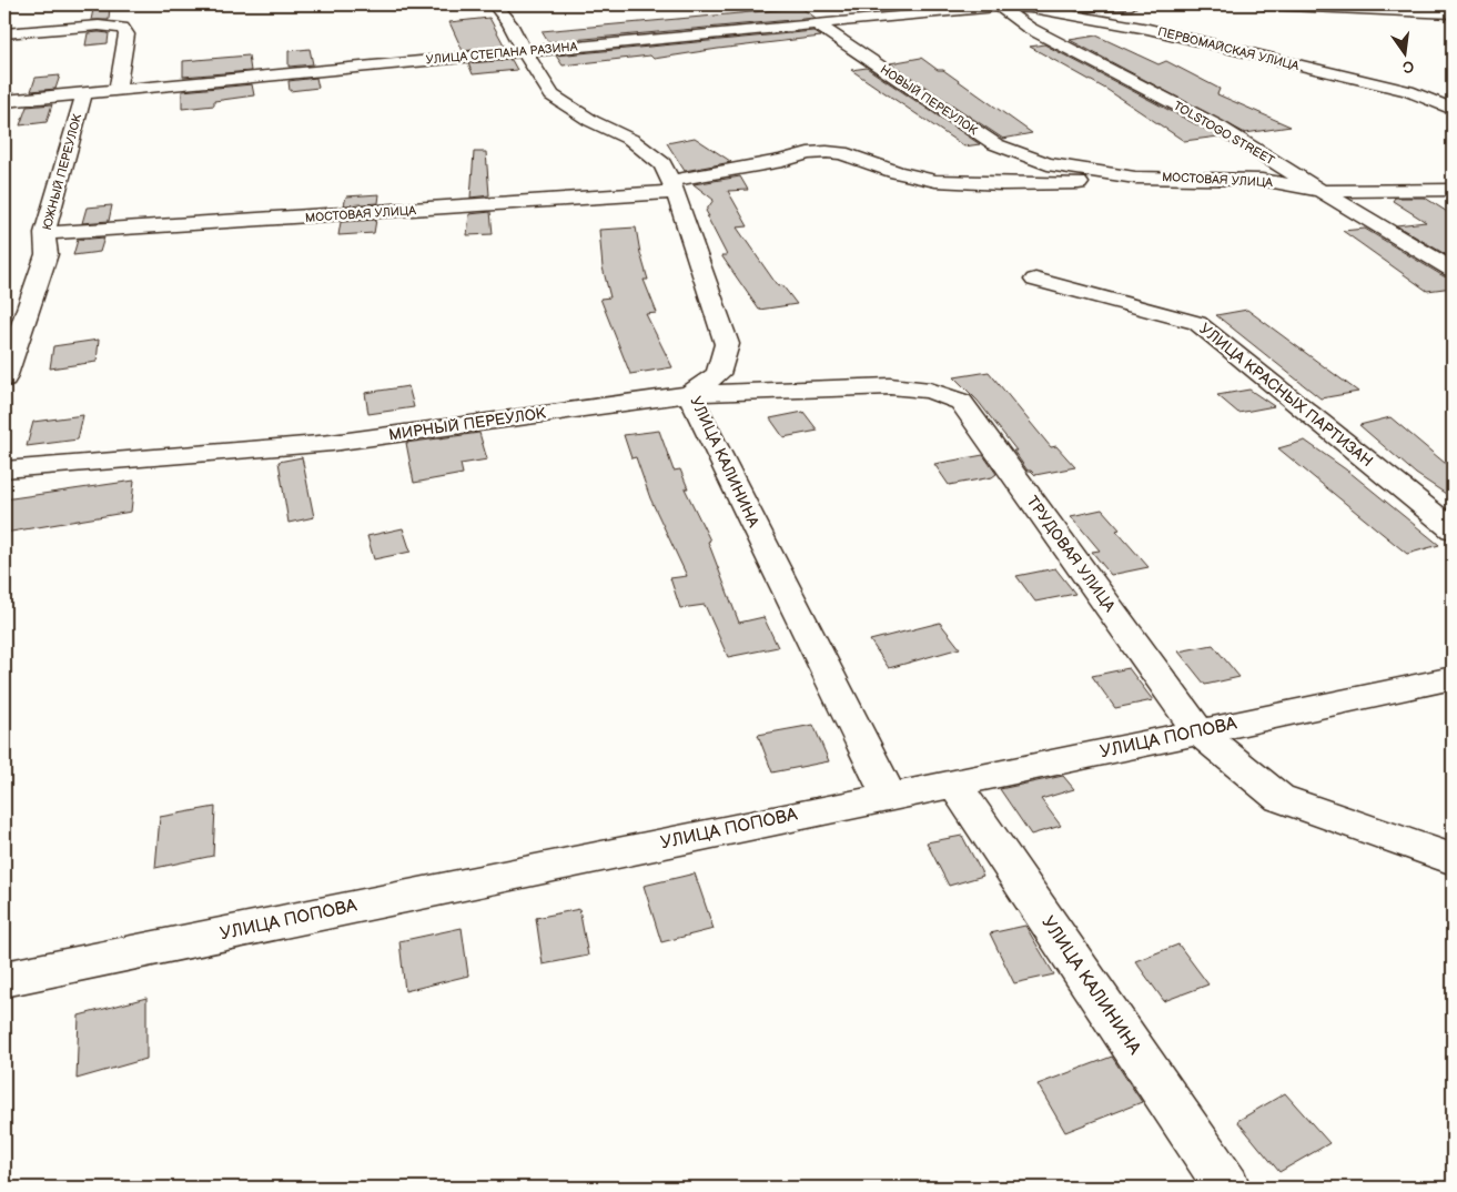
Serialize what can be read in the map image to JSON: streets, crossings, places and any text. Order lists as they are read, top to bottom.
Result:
{
  "streets": {
    "street": [
      "ПЕРВОМАЙСКАЯ УЛИЦА",
      "УЛИЦА СТЕПАНА РАЗИНА",
      "НОВЫЙ ПЕРЕУЛОК",
      "TOLSTOGO STREET",
      "ЮЖНЫЙ ПЕРЕУЛОК",
      "МОСТОВАЯ УЛИЦА",
      "УЛИЦА КРАСНЫХ ПАРТИЗАН",
      "МИРНЫЙ ПЕРЕУЛОК",
      "УЛИЦА КАЛИНИНА",
      "ТРУДОВАЯ УЛИЦА",
      "УЛИЦА ПОПОВА"
    ]
  },
  "crossings": [
    ["ПЕРВОМАЙСКАЯ УЛИЦА", "УЛИЦА СТЕПАНА РАЗИНА"],
    ["ПЕРВОМАЙСКАЯ УЛИЦА", "TOLSTOGO STREET"],
    ["УЛИЦА СТЕПАНА РАЗИНА", "НОВЫЙ ПЕРЕУЛОК"],
    ["УЛИЦА СТЕПАНА РАЗИНА", "TOLSTOGO STREET"],
    ["УЛИЦА СТЕПАНА РАЗИНА", "ЮЖНЫЙ ПЕРЕУЛОК"],
    ["УЛИЦА СТЕПАНА РАЗИНА", "УЛИЦА КАЛИНИНА"],
    ["НОВЫЙ ПЕРЕУЛОК", "МОСТОВАЯ УЛИЦА"],
    ["TOLSTOGO STREET", "МОСТОВАЯ УЛИЦА"],
    ["ЮЖНЫЙ ПЕРЕУЛОК", "МОСТОВАЯ УЛИЦА"],
    ["МОСТОВАЯ УЛИЦА", "УЛИЦА КАЛИНИНА"],
    ["МИРНЫЙ ПЕРЕУЛОК", "УЛИЦА КАЛИНИНА"],
    ["МИРНЫЙ ПЕРЕУЛОК", "ТРУДОВАЯ УЛИЦА"],
    ["УЛИЦА КАЛИНИНА", "УЛИЦА ПОПОВА"],
    ["ТРУДОВАЯ УЛИЦА", "УЛИЦА ПОПОВА"]
  ],
  "north": "bottom"
}
